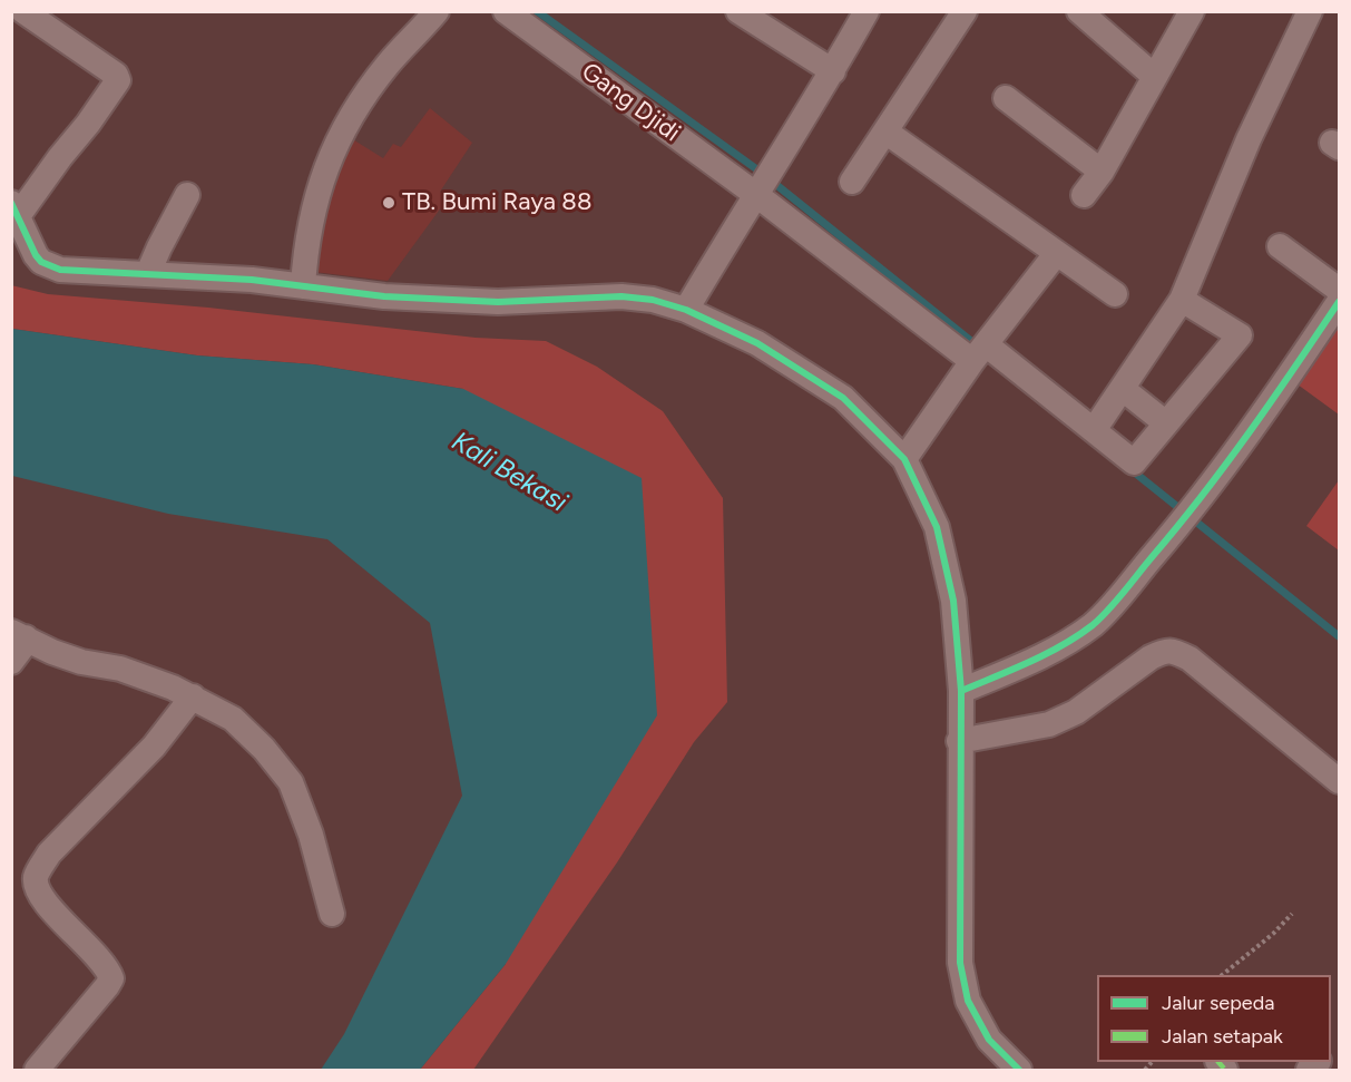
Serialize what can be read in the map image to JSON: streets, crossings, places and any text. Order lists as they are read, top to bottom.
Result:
{
  "streets": {
    "street": ["Gang Djidi"]
  },
  "water": ["Kali Bekasi"],
  "places": ["TB. Bumi Raya 88"],
  "legend": ["Jalur sepeda", "Jalan setapak"]
}
